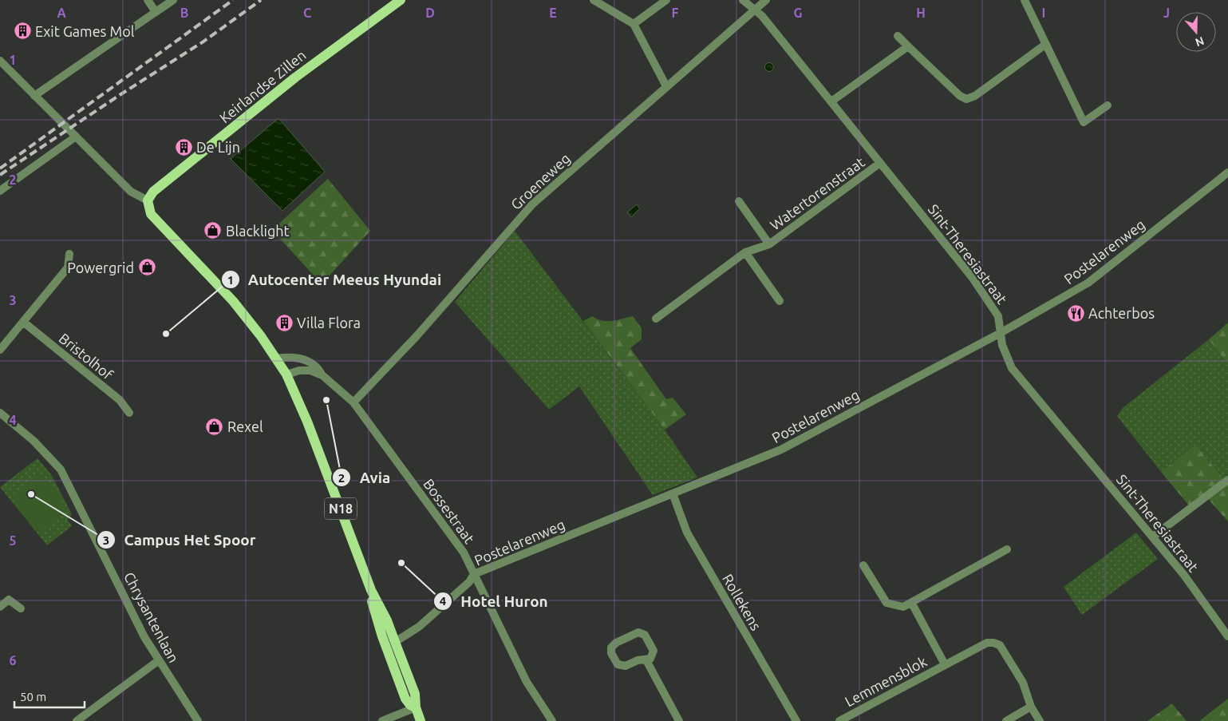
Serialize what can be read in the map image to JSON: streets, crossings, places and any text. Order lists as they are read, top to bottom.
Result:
{
  "streets": {
    "main road": ["Keirlandse Zillen", "N18"],
    "street": [
      "Groeneweg",
      "Watertorenstraat",
      "Postelarenweg",
      "Sint-Theresiastraat",
      "Bristolhof",
      "Bossestraat",
      "Rollekens",
      "Chrysantenlaan",
      "Lemmensblok"
    ]
  },
  "crossings": [
    ["Keirlandse Zillen", "N18"],
    ["Groeneweg", "Sint-Theresiastraat"],
    ["Groeneweg", "Bossestraat"],
    ["Watertorenstraat", "Sint-Theresiastraat"],
    ["Postelarenweg", "Sint-Theresiastraat"],
    ["Postelarenweg", "N18"],
    ["Postelarenweg", "Bossestraat"],
    ["Postelarenweg", "Rollekens"],
    ["N18", "Bossestraat"]
  ],
  "places": {
    "building": ["Exit Games Mol", "De Lijn", "Villa Flora"],
    "shop": ["Blacklight", "Powergrid", "Rexel"],
    "restaurant": ["Achterbos"],
    "other": [
      "Autocenter Meeus Hyundai",
      "Avia",
      "Campus Het Spoor",
      "Hotel Huron"
    ]
  },
  "scale_bar": "50 m",
  "north": "bottom",
  "grid": {
    "columns": [
      "A",
      "B",
      "C",
      "D",
      "E",
      "F",
      "G",
      "H",
      "I",
      "J"
    ],
    "rows": [
      "1",
      "2",
      "3",
      "4",
      "5",
      "6"
    ]
  }
}
